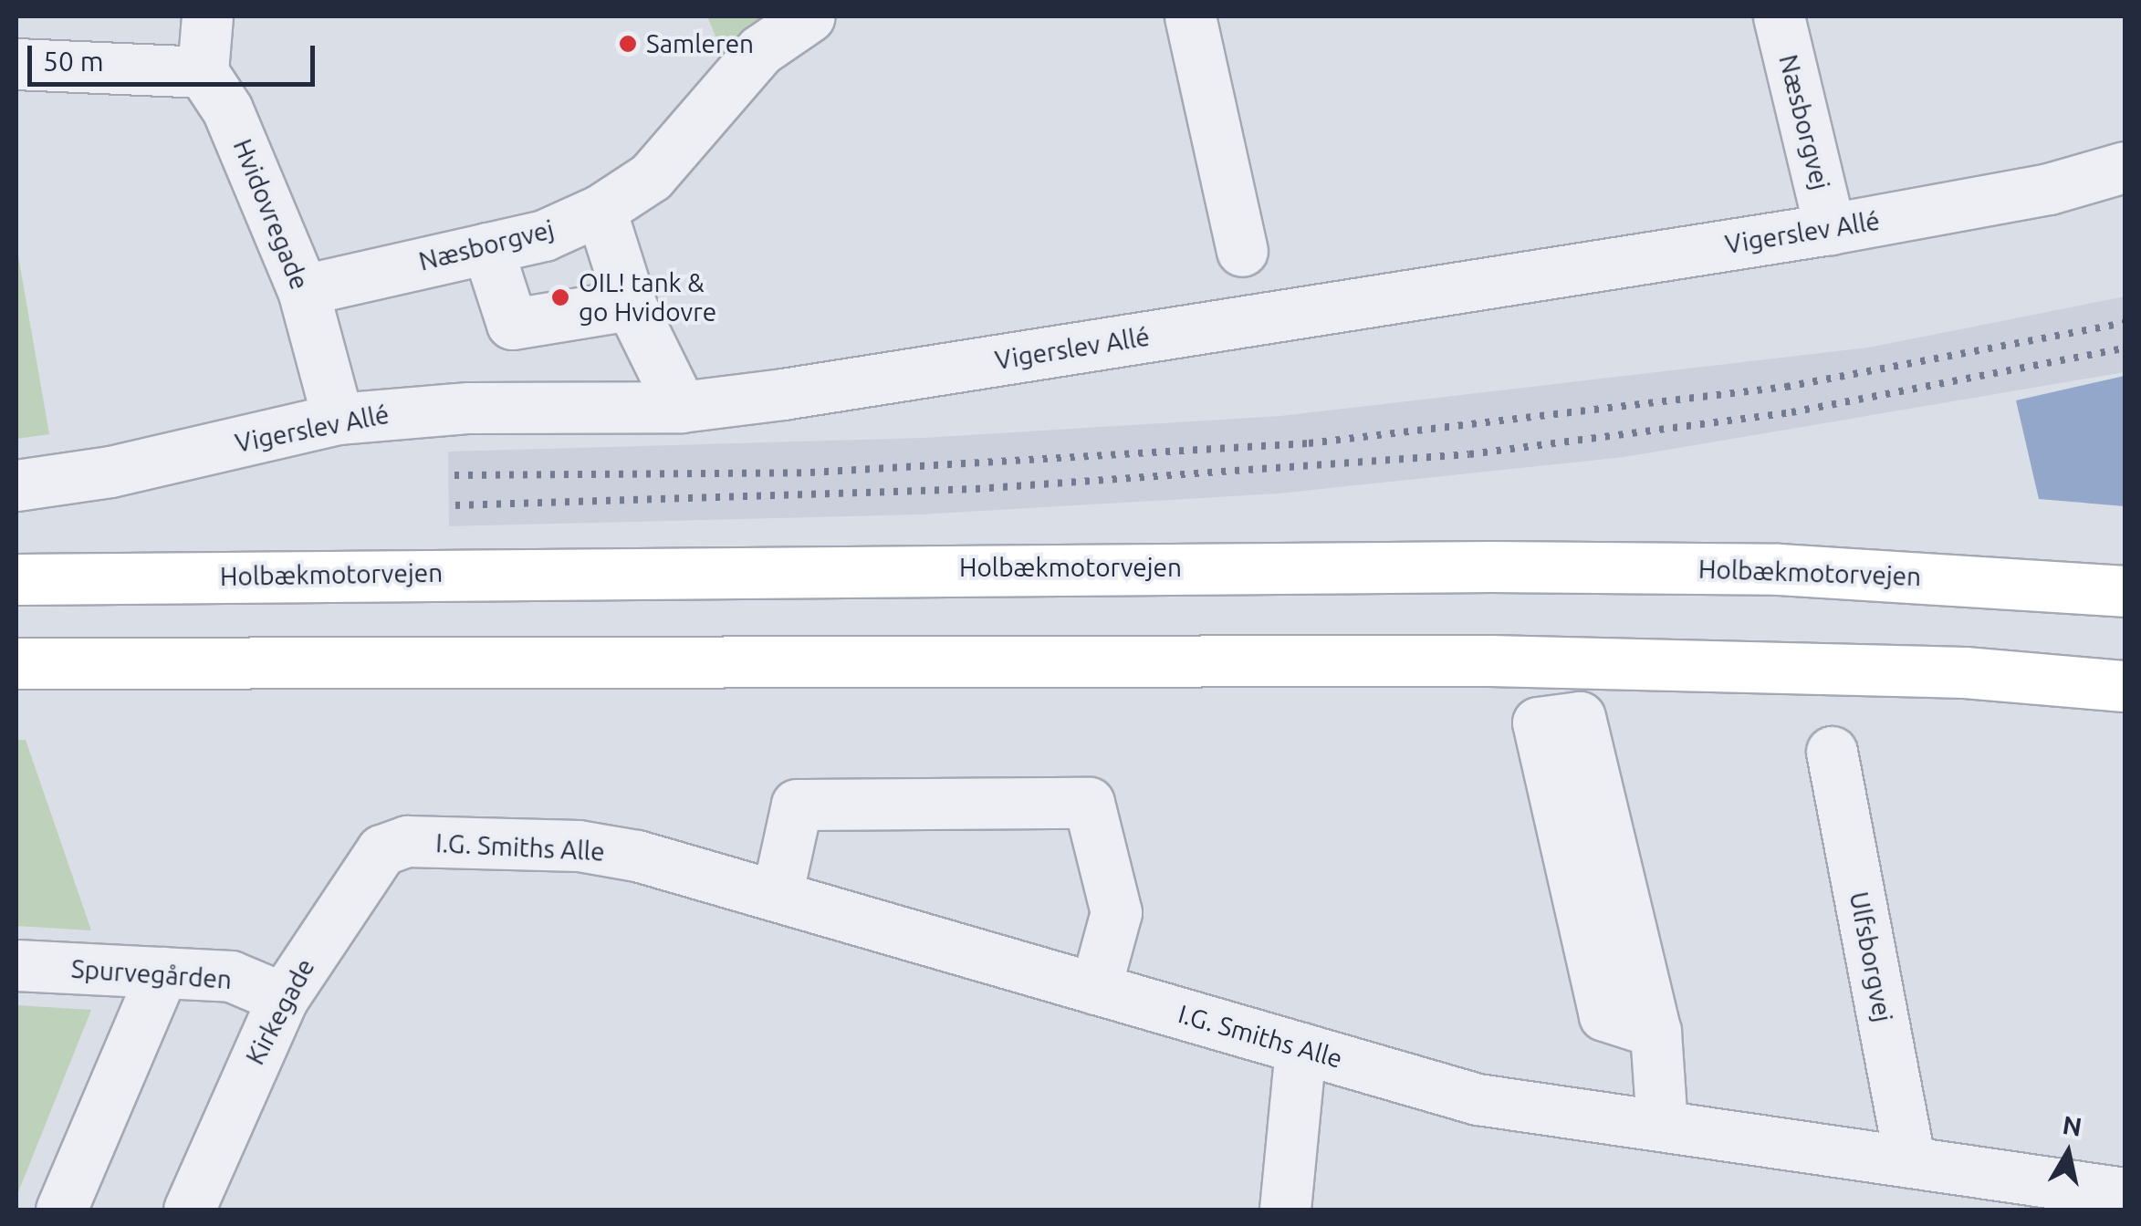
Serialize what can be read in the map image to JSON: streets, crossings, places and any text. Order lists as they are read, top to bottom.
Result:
{
  "streets": {
    "main road": ["Holbækmotorvejen"],
    "street": [
      "Næsborgvej",
      "Hvidovregade",
      "Vigerslev Allé",
      "I.G. Smiths Alle",
      "Ulfsborgvej",
      "Spurvegården",
      "Kirkegade"
    ]
  },
  "crossings": [
    ["Næsborgvej", "Hvidovregade"],
    ["Næsborgvej", "Vigerslev Allé"],
    ["Hvidovregade", "Vigerslev Allé"],
    ["I.G. Smiths Alle", "Ulfsborgvej"],
    ["I.G. Smiths Alle", "Kirkegade"],
    ["Spurvegården", "Kirkegade"]
  ],
  "places": ["Samleren", "OIL! tank & go Hvidovre"],
  "scale_bar": "50 m",
  "north": "top"
}
